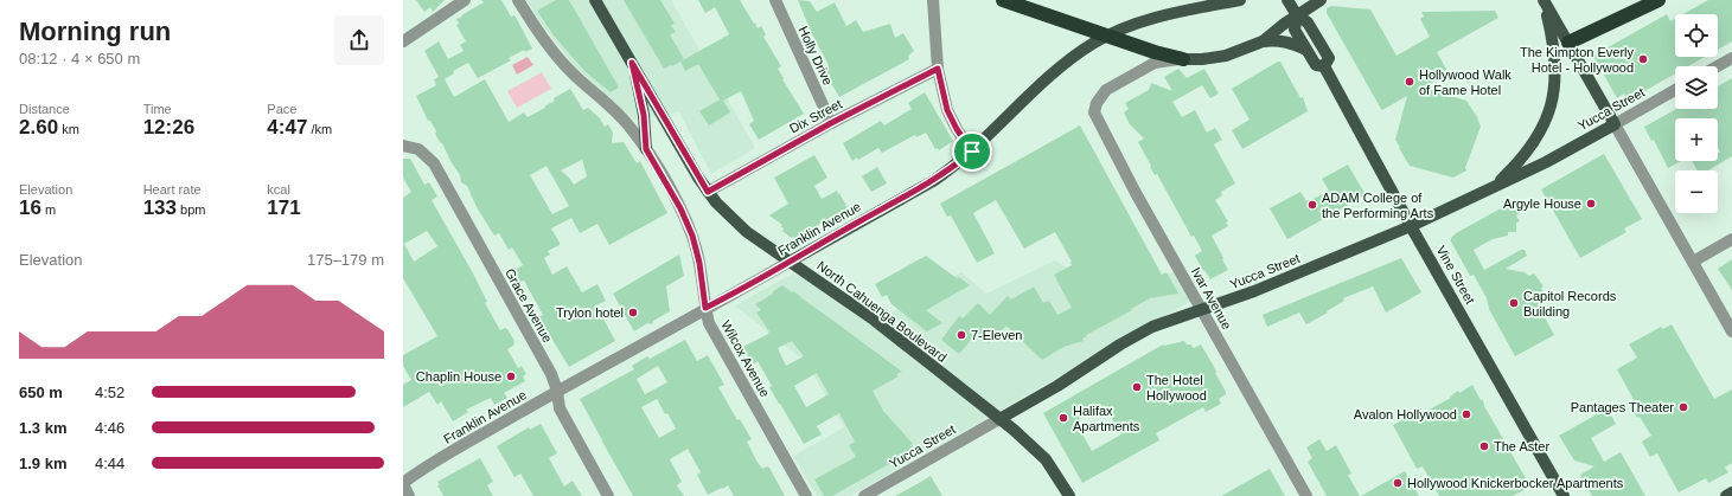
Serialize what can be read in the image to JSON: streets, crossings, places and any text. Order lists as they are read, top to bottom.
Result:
{
  "streets": {
    "main road": [
      "Yucca Street",
      "Franklin Avenue",
      "Vine Street",
      "North Cahuenga Boulevard"
    ],
    "street": [
      "Holly Drive",
      "Dix Street",
      "Ivar Avenue",
      "Grace Avenue",
      "Wilcox Avenue"
    ]
  },
  "crossings": [
    ["Holly Drive", "Dix Street"],
    ["Yucca Street", "Vine Street"],
    ["Yucca Street", "Ivar Avenue"],
    ["Yucca Street", "North Cahuenga Boulevard"],
    ["Dix Street", "North Cahuenga Boulevard"],
    ["Franklin Avenue", "Grace Avenue"],
    ["Franklin Avenue", "North Cahuenga Boulevard"],
    ["Franklin Avenue", "Wilcox Avenue"]
  ],
  "places": [
    "The Kimpton Everly Hotel - Hollywood",
    "Hollywood Walk of Fame Hotel",
    "Argyle House",
    "ADAM College of the Performing Arts",
    "Capitol Records Building",
    "Trylon hotel",
    "7-Eleven",
    "Chaplin House",
    "The Hotel Hollywood",
    "Pantages Theater",
    "Avalon Hollywood",
    "Halifax Apartments",
    "The Aster",
    "Hollywood Knickerbocker Apartments"
  ],
  "page": {
    "heading": ["Morning run", "08:12 · 4 × 650 m"],
    "map_buttons": ["+", "−"],
    "stats": [
      ["Distance", "2.60 km"],
      ["Time", "12:26"],
      ["Pace", "4:47 /km"],
      ["Elevation", "16 m"],
      ["Heart rate", "133 bpm"],
      ["kcal", "171"]
    ],
    "chart": ["Elevation", "175–179 m"],
    "list": [
      {
        "name": "650 m",
        "note": "4:52"
      },
      {
        "name": "1.3 km",
        "note": "4:46"
      },
      {
        "name": "1.9 km",
        "note": "4:44"
      }
    ]
  }
}
